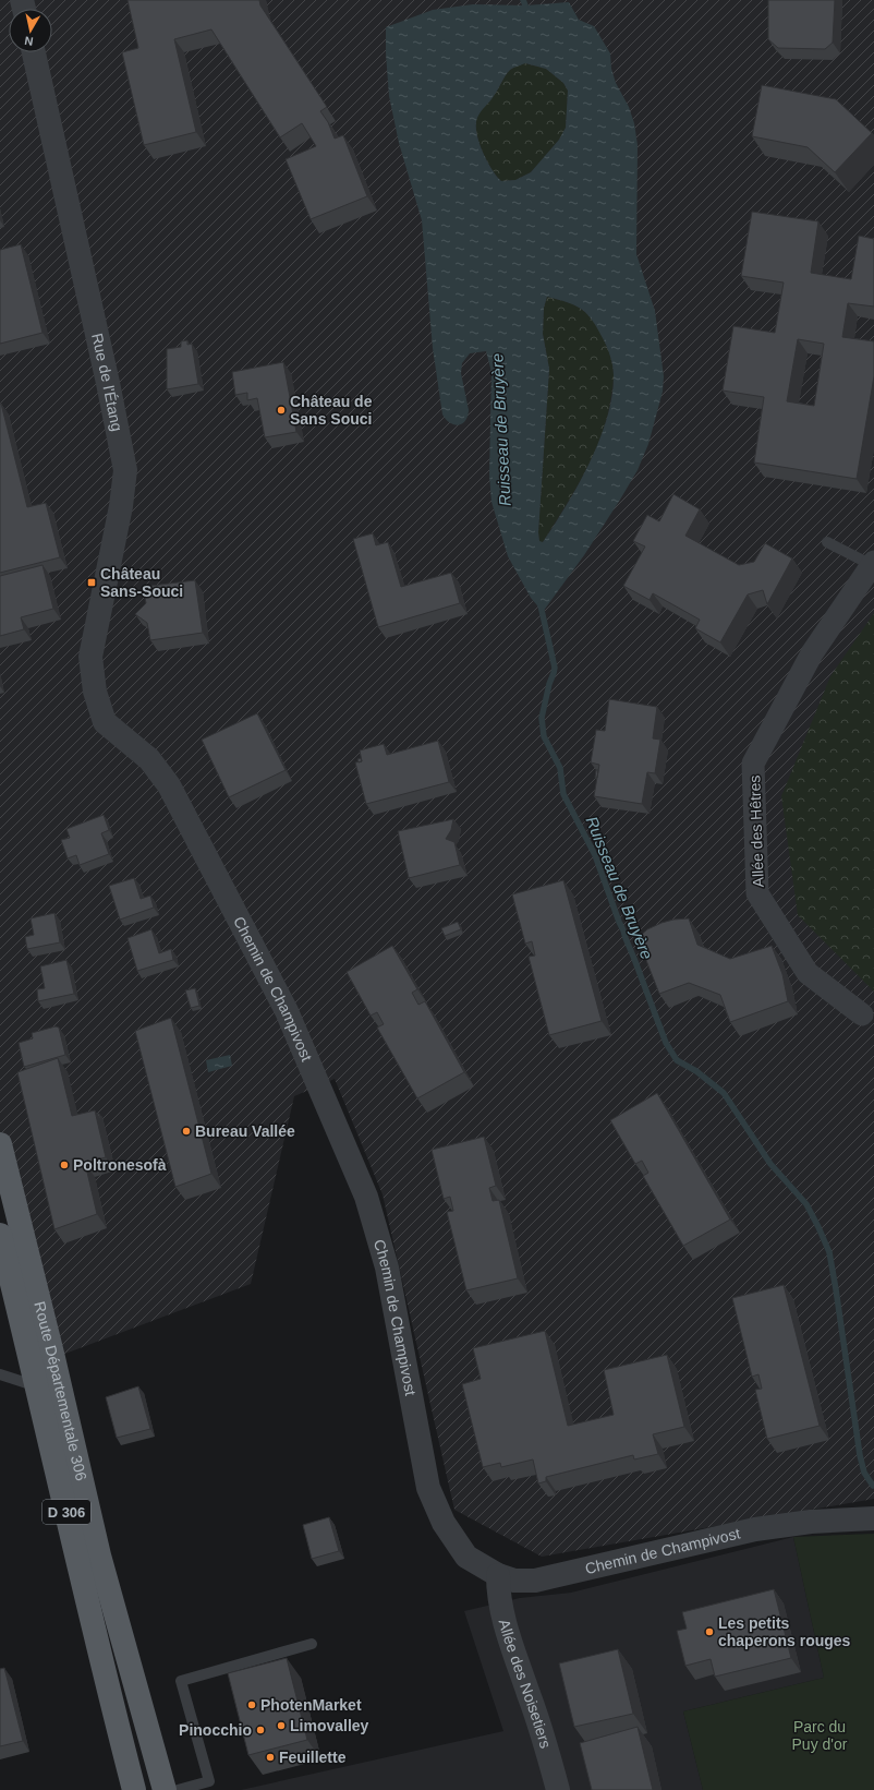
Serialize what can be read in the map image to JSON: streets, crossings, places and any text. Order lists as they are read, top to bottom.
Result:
{
  "streets": {
    "main road": ["Route Départementale 306", "D 306"],
    "street": [
      "Rue de l'Étang",
      "Allée des Hêtres",
      "Chemin de Champivost",
      "Allée des Noisetiers"
    ]
  },
  "crossings": [
    ["Rue de l'Étang", "Chemin de Champivost"],
    ["Chemin de Champivost", "Allée des Noisetiers"]
  ],
  "water": ["Ruisseau de Bruyère"],
  "parks": ["Parc du Puy d'or"],
  "places": {
    "other": [
      "Château de Sans Souci",
      "Bureau Vallée",
      "Poltronesofà",
      "Les petits chaperons rouges",
      "PhotenMarket",
      "Limovalley",
      "Pinocchio",
      "Feuillette"
    ],
    "transit": ["Château Sans-Souci"]
  },
  "north": "bottom"
}
